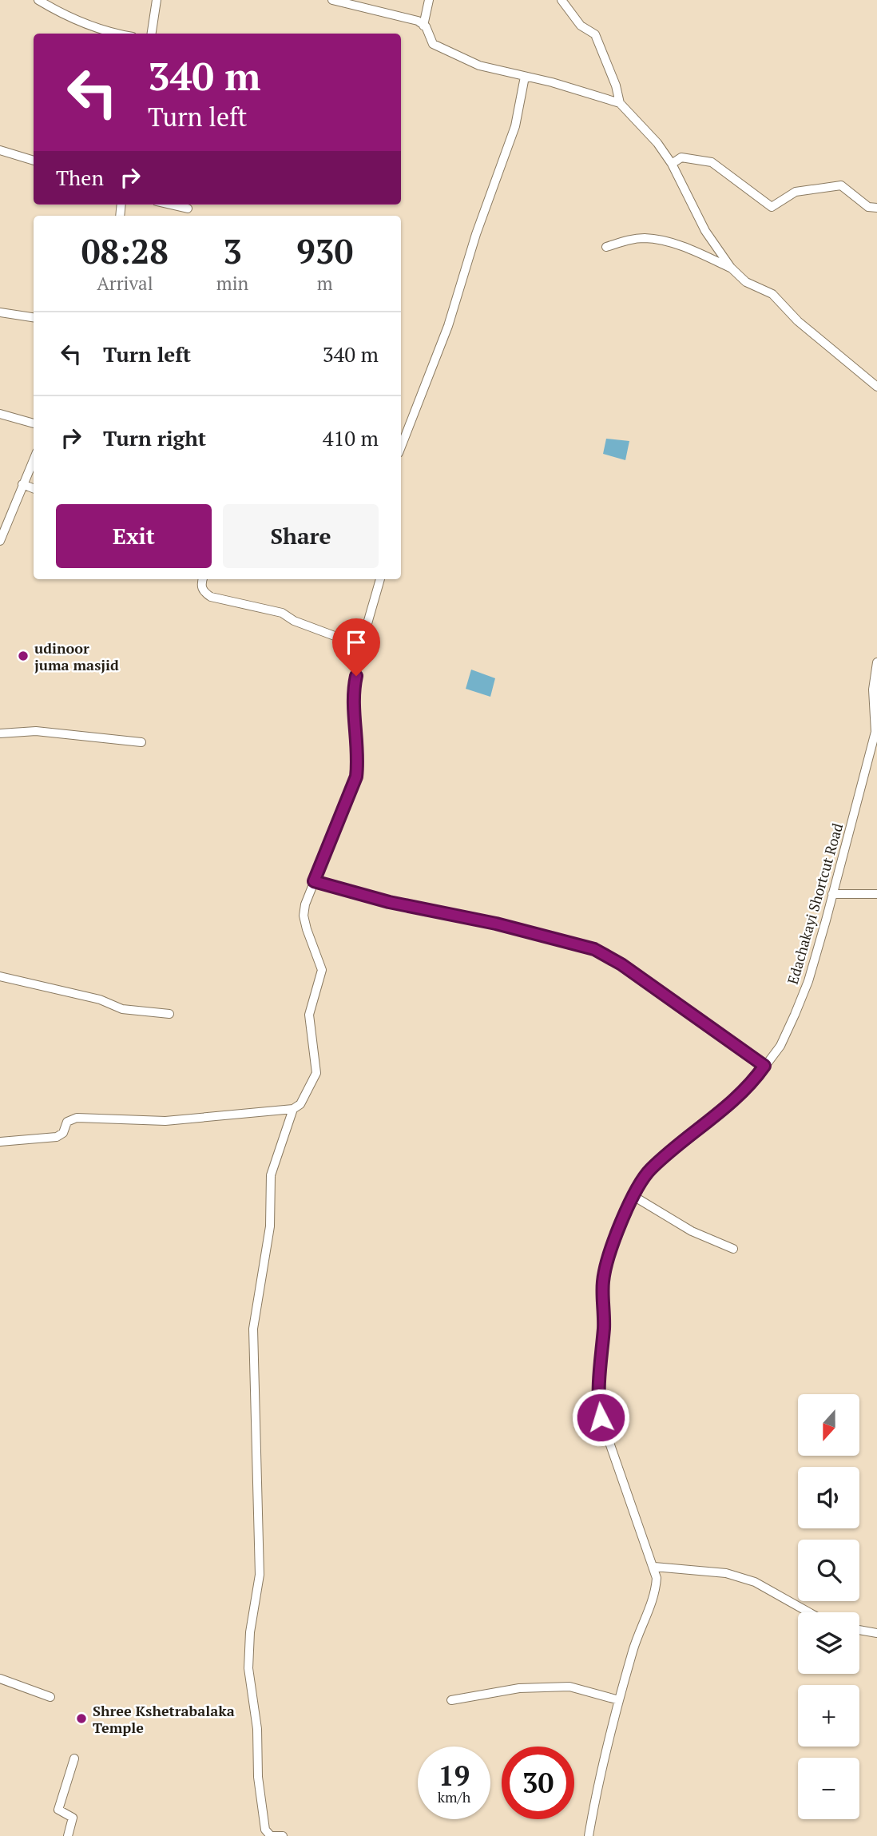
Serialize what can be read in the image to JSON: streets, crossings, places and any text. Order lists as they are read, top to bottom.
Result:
{
  "streets": {
    "street": ["Edachakayi Shortcut Road"]
  },
  "places": ["udinoor juma masjid", "Shree Kshetrabalaka Temple"],
  "north": "bottom",
  "page": {
    "turn": ["340 m", "Turn left"],
    "then": "Then",
    "eta": [
      "08:28",
      "Arrival",
      "3",
      "min",
      "930",
      "m"
    ],
    "list": [
      {
        "name": "Turn left",
        "value": "340 m"
      },
      {
        "name": "Turn right",
        "value": "410 m"
      }
    ],
    "buttons": ["Exit", "Share"],
    "map_buttons": ["+", "−"],
    "speed": "19 km/h",
    "limit": "30"
  }
}
